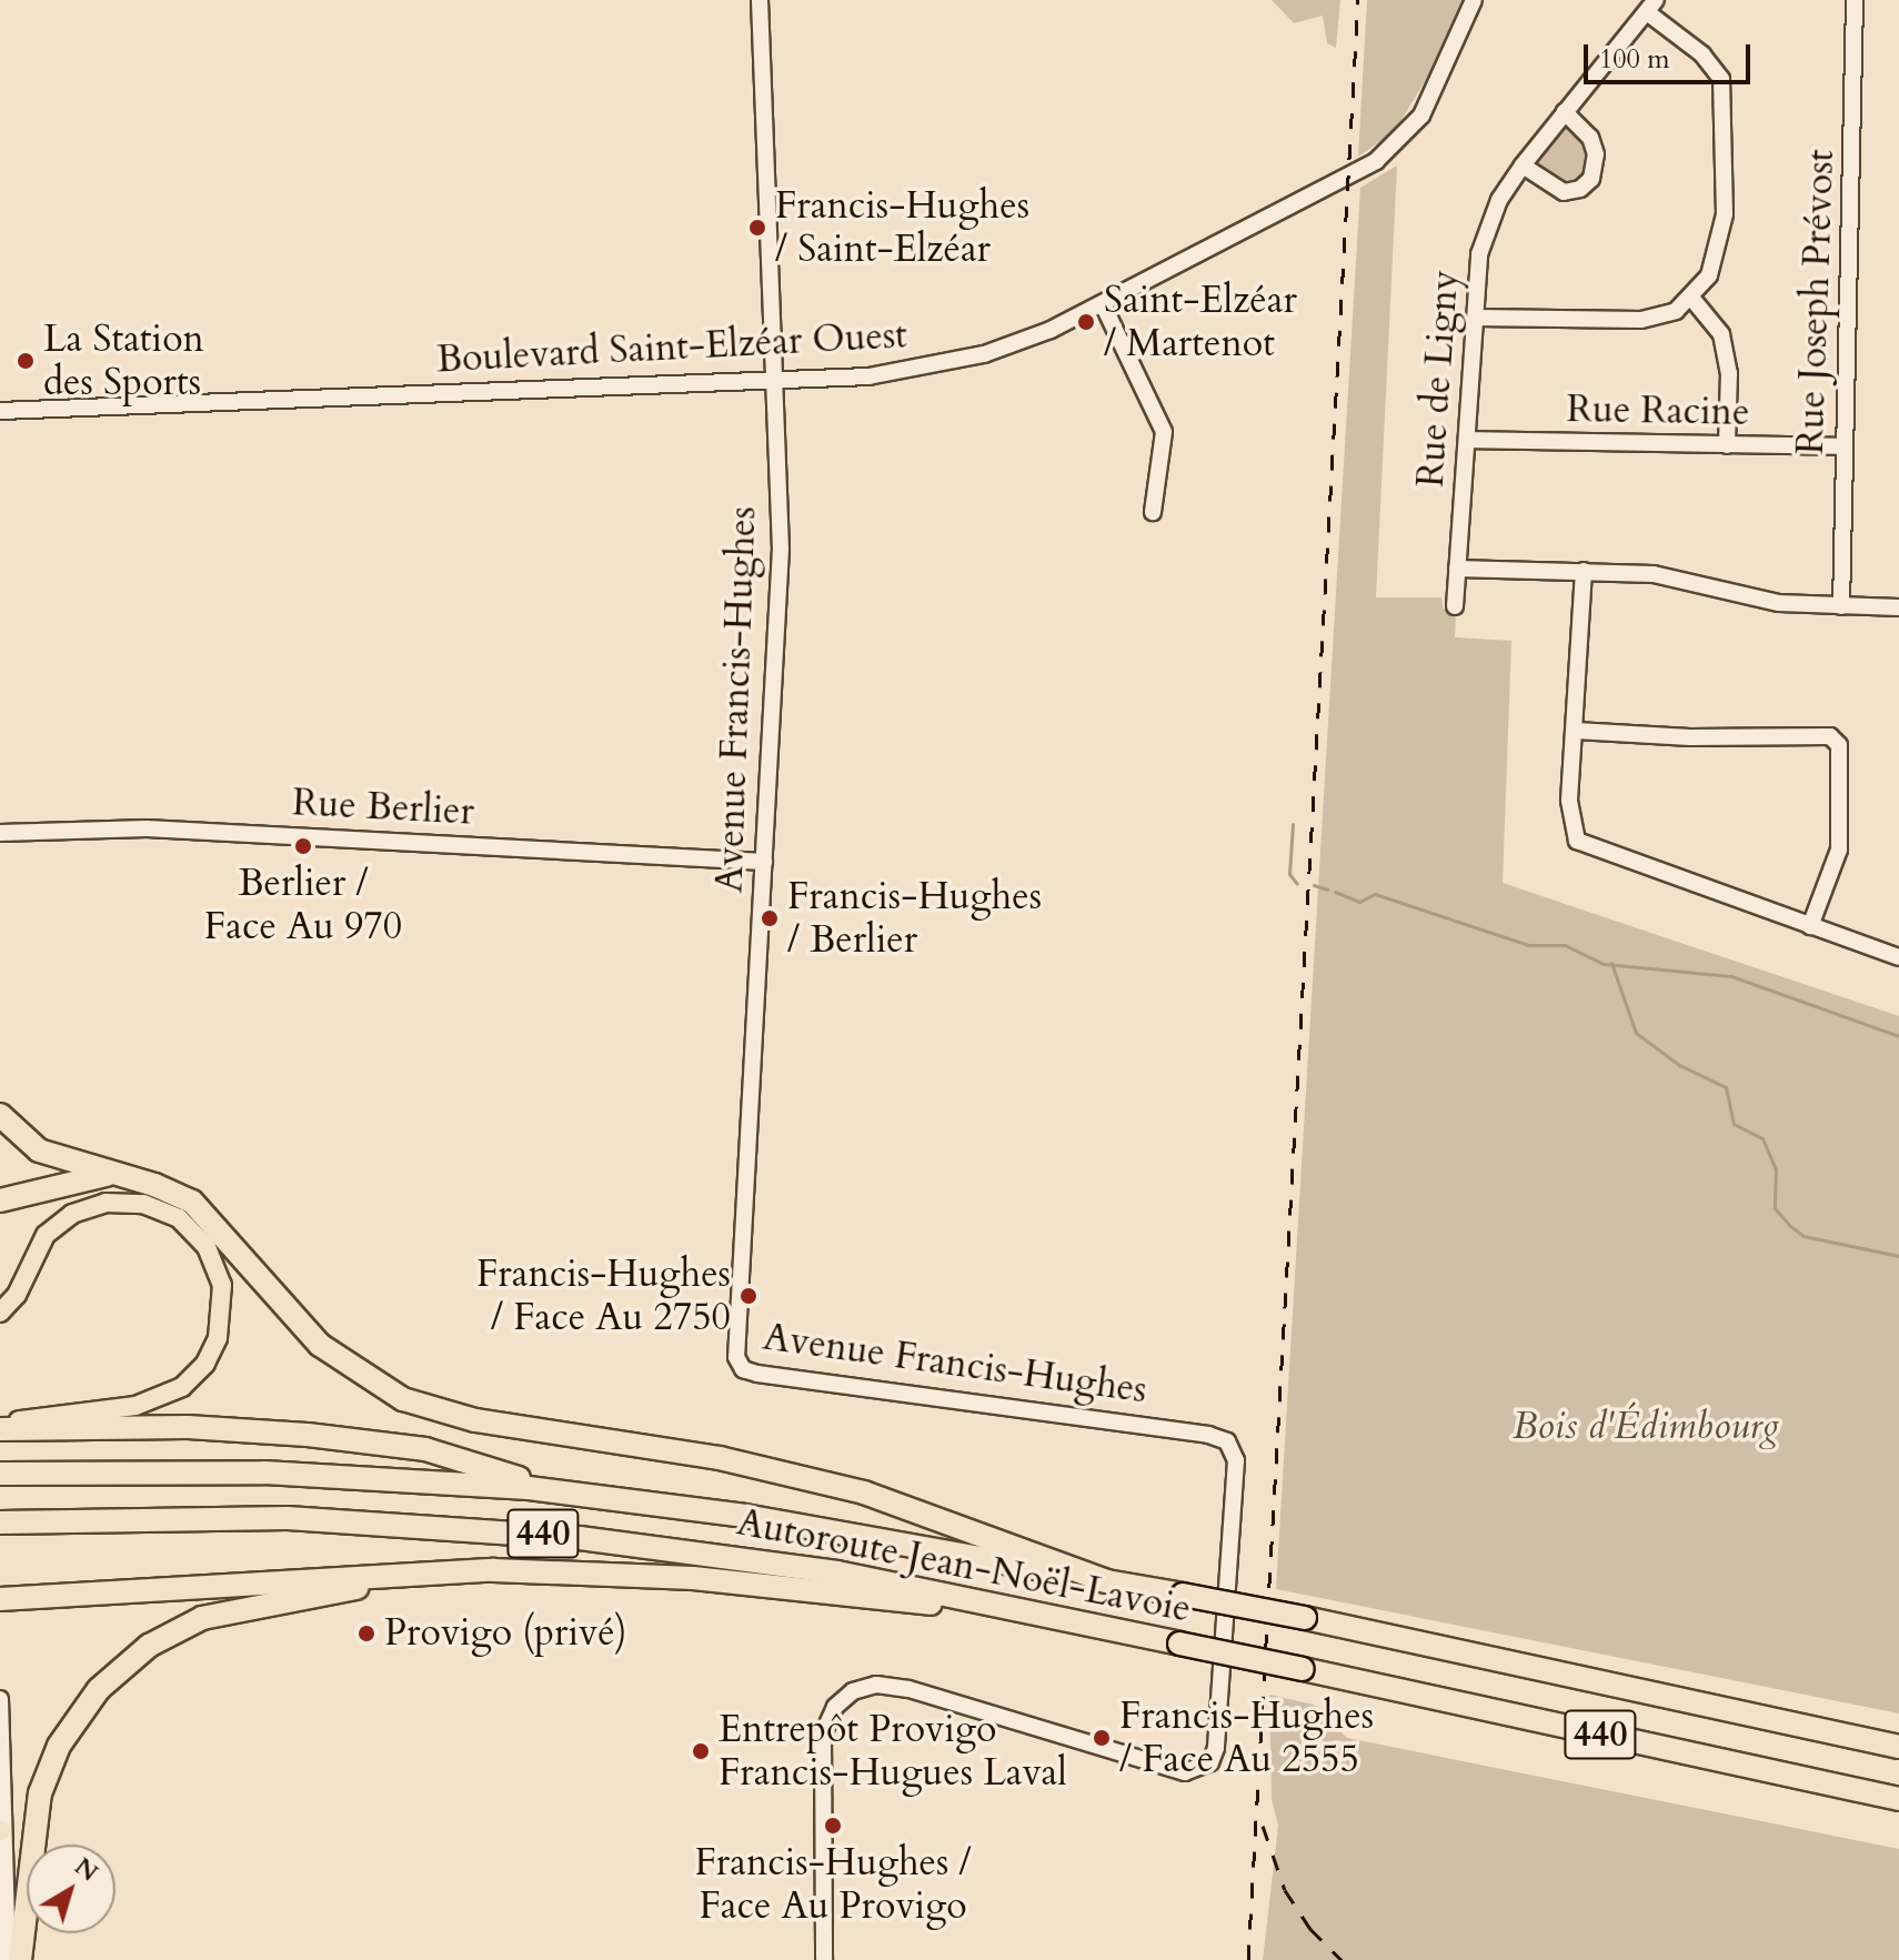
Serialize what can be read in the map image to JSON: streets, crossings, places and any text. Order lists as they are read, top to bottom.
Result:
{
  "streets": {
    "highway": ["440", "Autoroute Jean-Noël-Lavoie"],
    "street": [
      "Rue Joseph Prévost",
      "Boulevard Saint-Elzéar Ouest",
      "Rue de Ligny",
      "Rue Racine",
      "Avenue Francis-Hughes",
      "Rue Berlier"
    ]
  },
  "crossings": [
    ["Rue Joseph Prévost", "Rue Racine"],
    ["Boulevard Saint-Elzéar Ouest", "Avenue Francis-Hughes"],
    ["Rue de Ligny", "Rue Racine"],
    ["Avenue Francis-Hughes", "Rue Berlier"]
  ],
  "parks": ["Bois d'Édimbourg"],
  "places": [
    "Francis-Hughes / Saint-Elzéar",
    "Saint-Elzéar / Martenot",
    "La Station des Sports",
    "Berlier / Face Au 970",
    "Francis-Hughes / Berlier",
    "Francis-Hughes / Face Au 2750",
    "Provigo (privé)",
    "Francis-Hughes / Face Au 2555",
    "Entrepôt Provigo Francis-Hugues Laval",
    "Francis-Hughes / Face Au Provigo"
  ],
  "scale_bar": "100 m",
  "north": "top right"
}
